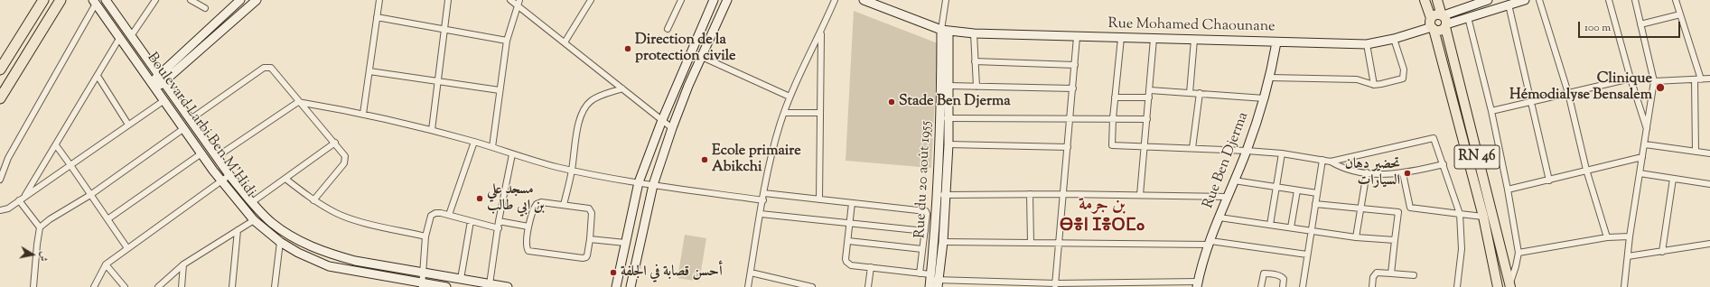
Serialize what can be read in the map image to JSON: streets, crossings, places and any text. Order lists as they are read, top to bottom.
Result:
{
  "streets": {
    "main road": ["RN 46"],
    "street": [
      "Rue Mohamed Chaounane",
      "Boulevard Larbi Ben M'Hidi",
      "Rue Ben Djerma",
      "Rue du 20 août 1955"
    ]
  },
  "crossings": [
    ["Rue Mohamed Chaounane", "RN 46"],
    ["Rue Mohamed Chaounane", "Rue Ben Djerma"],
    ["Rue Mohamed Chaounane", "Rue du 20 août 1955"]
  ],
  "districts": ["بن جرمة ⴱⴻⵏ ⵊⴻⵔⵎⴰ"],
  "places": [
    "Direction de la protection civile",
    "Clinique Hémodialyse Bensalem",
    "Stade Ben Djerma",
    "Ecole primaire Abikchi",
    "تحضير دهان السيارات",
    "مسجد علي بن ابي طالب",
    "أحسن قصابة في الجلفة"
  ],
  "scale_bar": "100 m",
  "north": "right"
}
